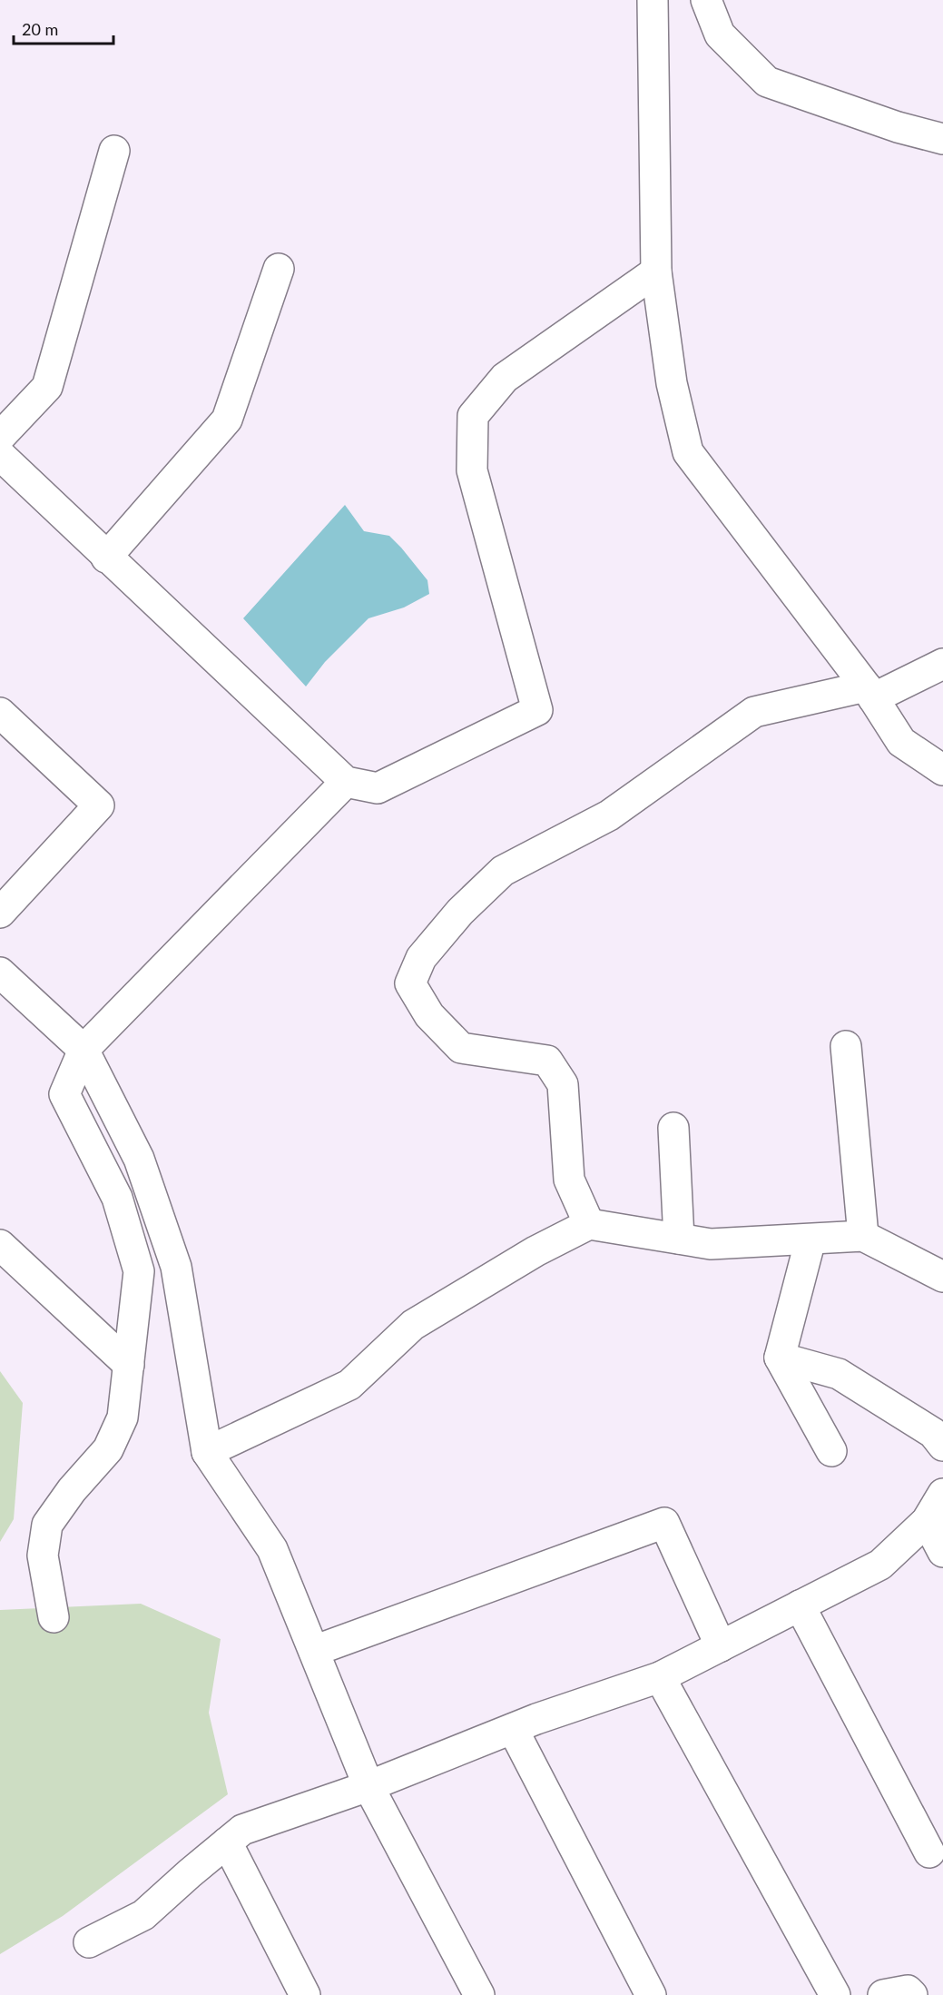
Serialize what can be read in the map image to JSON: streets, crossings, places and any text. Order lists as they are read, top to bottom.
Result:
{
  "scale_bar": "20 m"
}
